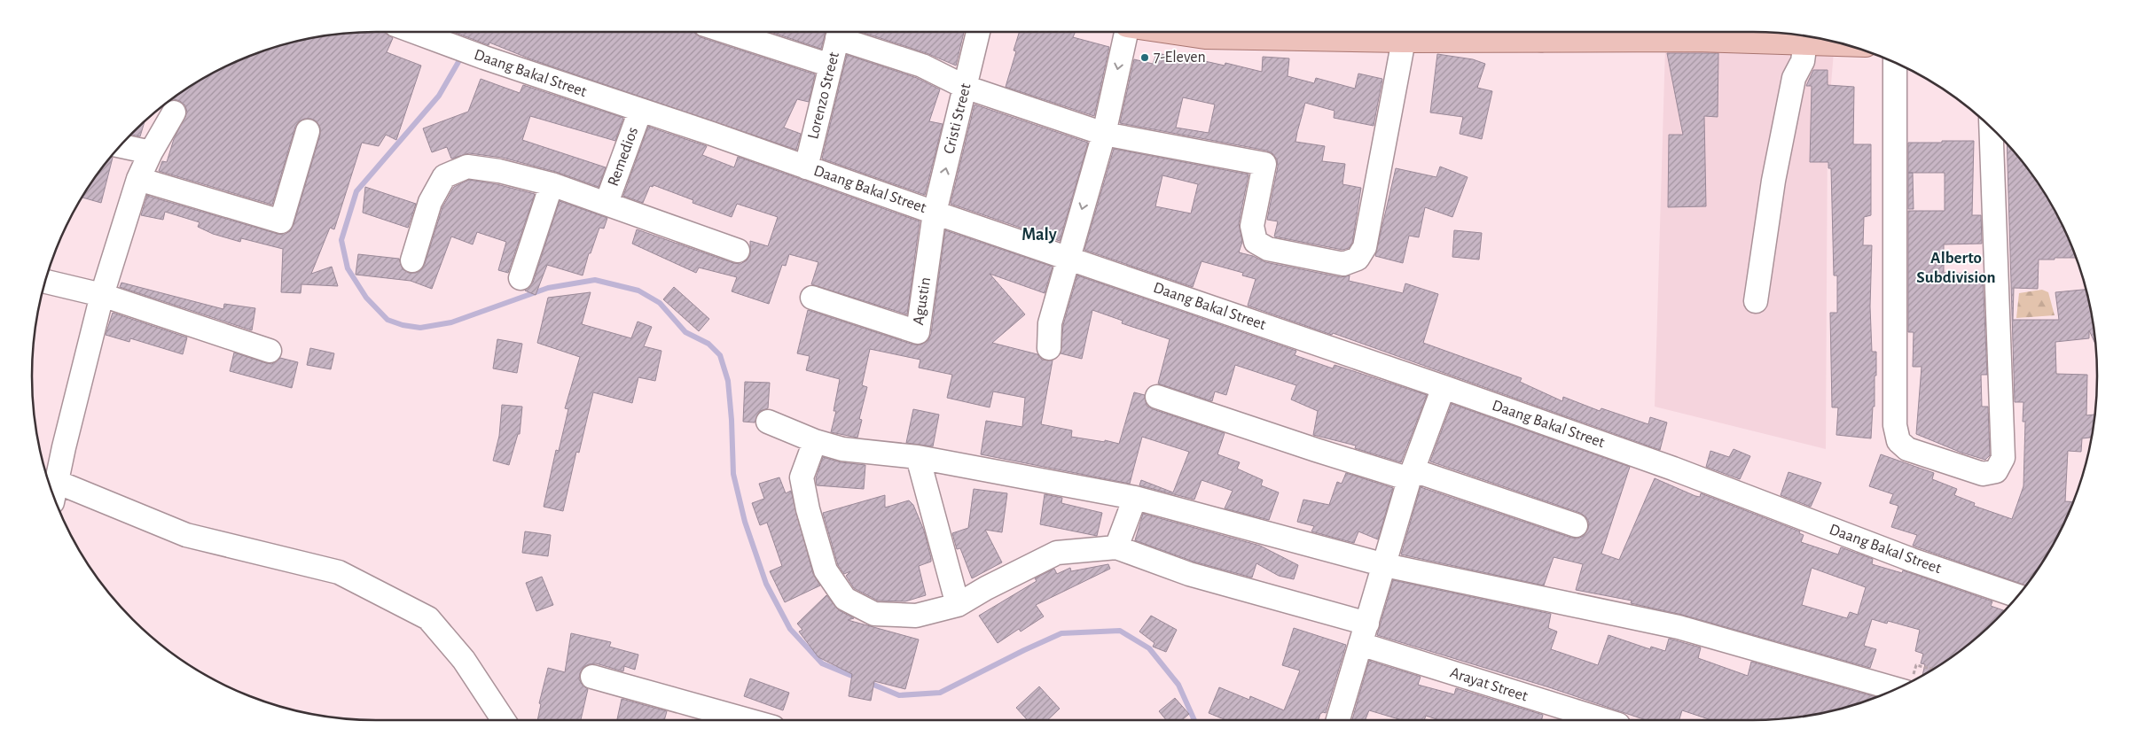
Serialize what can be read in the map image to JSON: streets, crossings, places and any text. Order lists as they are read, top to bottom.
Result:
{
  "streets": {
    "street": [
      "Daang Bakal Street",
      "Lorenzo Street",
      "Cristi Street",
      "Remedios",
      "Agustin",
      "Arayat Street"
    ]
  },
  "crossings": [
    ["Daang Bakal Street", "Lorenzo Street"],
    ["Daang Bakal Street", "Cristi Street"],
    ["Daang Bakal Street", "Remedios"],
    ["Daang Bakal Street", "Agustin"],
    ["Cristi Street", "Agustin"]
  ],
  "districts": ["Maly", "Alberto Subdivision"],
  "places": ["7-Eleven"]
}
